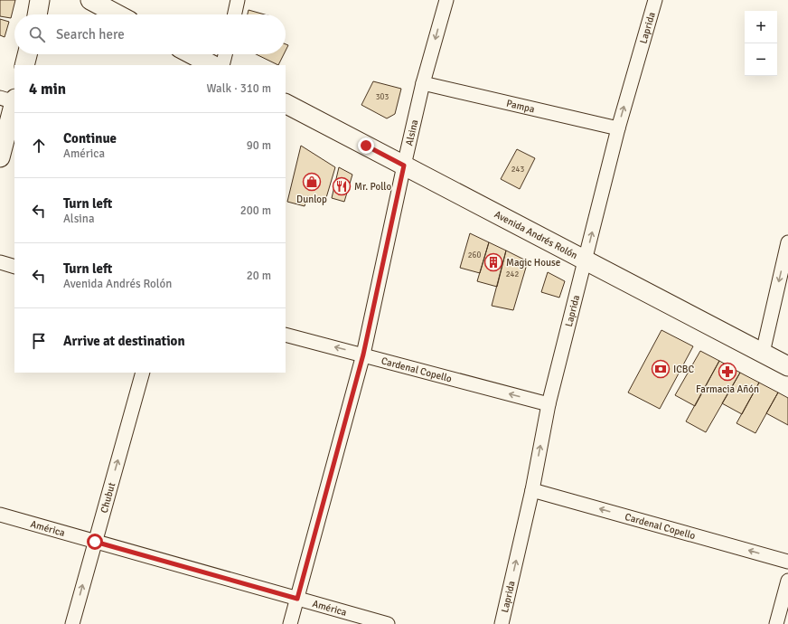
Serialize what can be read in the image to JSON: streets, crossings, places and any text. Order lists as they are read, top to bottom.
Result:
{
  "streets": {
    "main road": ["Avenida Andrés Rolón"],
    "street": [
      "Laprida",
      "Pampa",
      "Alsina",
      "Cardenal Copello",
      "Chubut",
      "América"
    ]
  },
  "crossings": [
    ["Laprida", "Pampa"],
    ["Laprida", "Avenida Andrés Rolón"],
    ["Laprida", "Cardenal Copello"],
    ["Pampa", "Alsina"],
    ["Alsina", "Avenida Andrés Rolón"],
    ["Alsina", "Cardenal Copello"],
    ["Alsina", "América"],
    ["Chubut", "América"]
  ],
  "one_way": ["Laprida", "Cardenal Copello", "Chubut"],
  "places": {
    "shop": ["Dunlop"],
    "restaurant": ["Mr. Pollo"],
    "building": ["Magic House"],
    "bank": ["ICBC"],
    "pharmacy": ["Farmacia Añón"]
  },
  "house_numbers": [
    "303",
    "243",
    "260",
    "242"
  ],
  "page": {
    "map_buttons": ["+", "−"],
    "search": "Search here",
    "heading": ["4 min", "Walk · 310 m"],
    "list": [
      ["Continue", "América", "90 m"],
      ["Turn left", "Alsina", "200 m"],
      ["Turn left", "Avenida Andrés Rolón", "20 m"],
      "Arrive at destination"
    ]
  }
}
